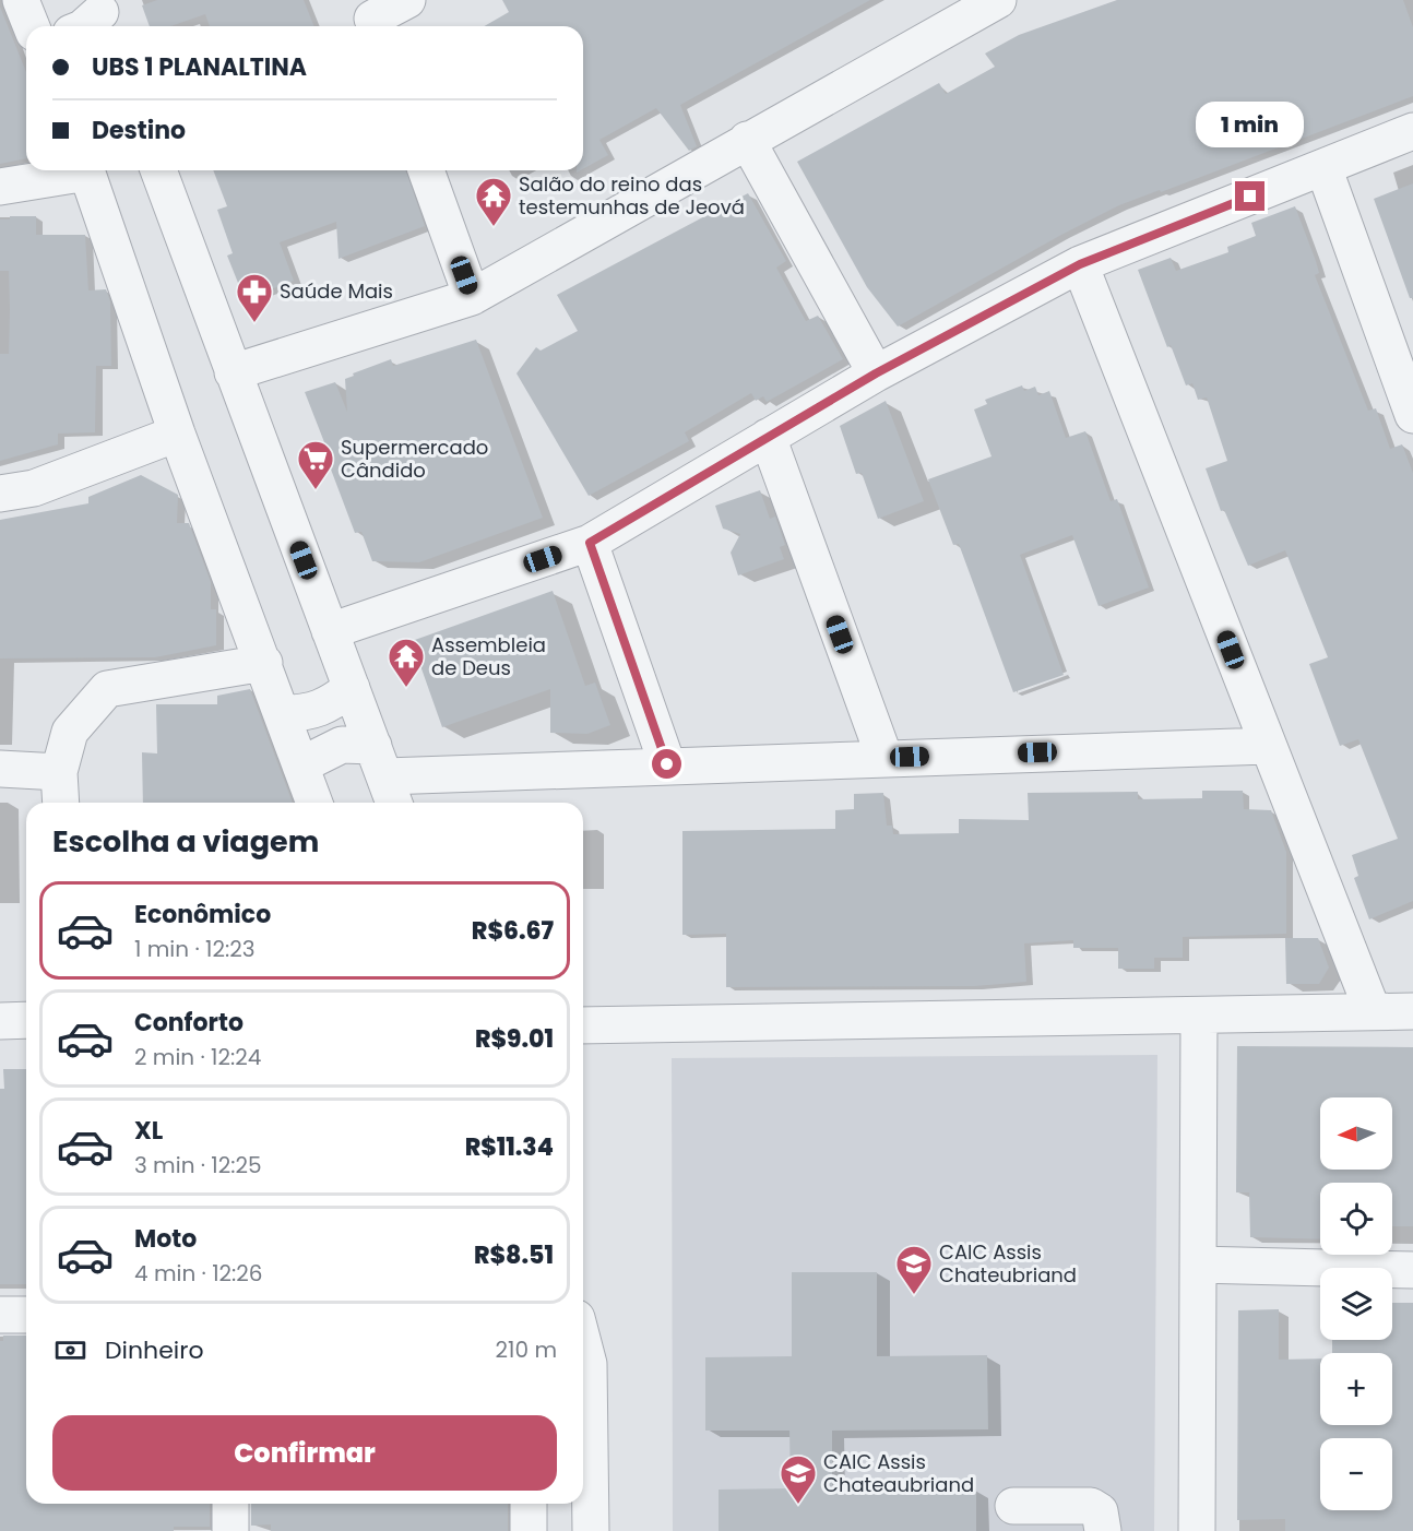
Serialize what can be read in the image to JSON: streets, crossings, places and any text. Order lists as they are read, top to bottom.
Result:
{
  "places": {
    "temple": ["Salão do reino das testemunhas de Jeová", "Assembleia de Deus"],
    "pharmacy": ["Saúde Mais"],
    "supermarket": ["Supermercado Cândido"],
    "school or university": ["CAIC Assis Chateubriand", "CAIC Assis Chateaubriand"]
  },
  "north": "left",
  "page": {
    "banner": ["UBS 1 PLANALTINA", "Destino"],
    "bubble": "1 min",
    "heading": "Escolha a viagem",
    "list": [
      {
        "name": "Econômico",
        "note": "1 min · 12:23",
        "value": "R$6.67"
      },
      {
        "name": "Conforto",
        "note": "2 min · 12:24",
        "value": "R$9.01"
      },
      {
        "name": "XL",
        "note": "3 min · 12:25",
        "value": "R$11.34"
      },
      {
        "name": "Moto",
        "note": "4 min · 12:26",
        "value": "R$8.51"
      }
    ],
    "map_buttons": ["+", "−"],
    "pay": ["Dinheiro", "210 m"],
    "buttons": "Confirmar"
  }
}
